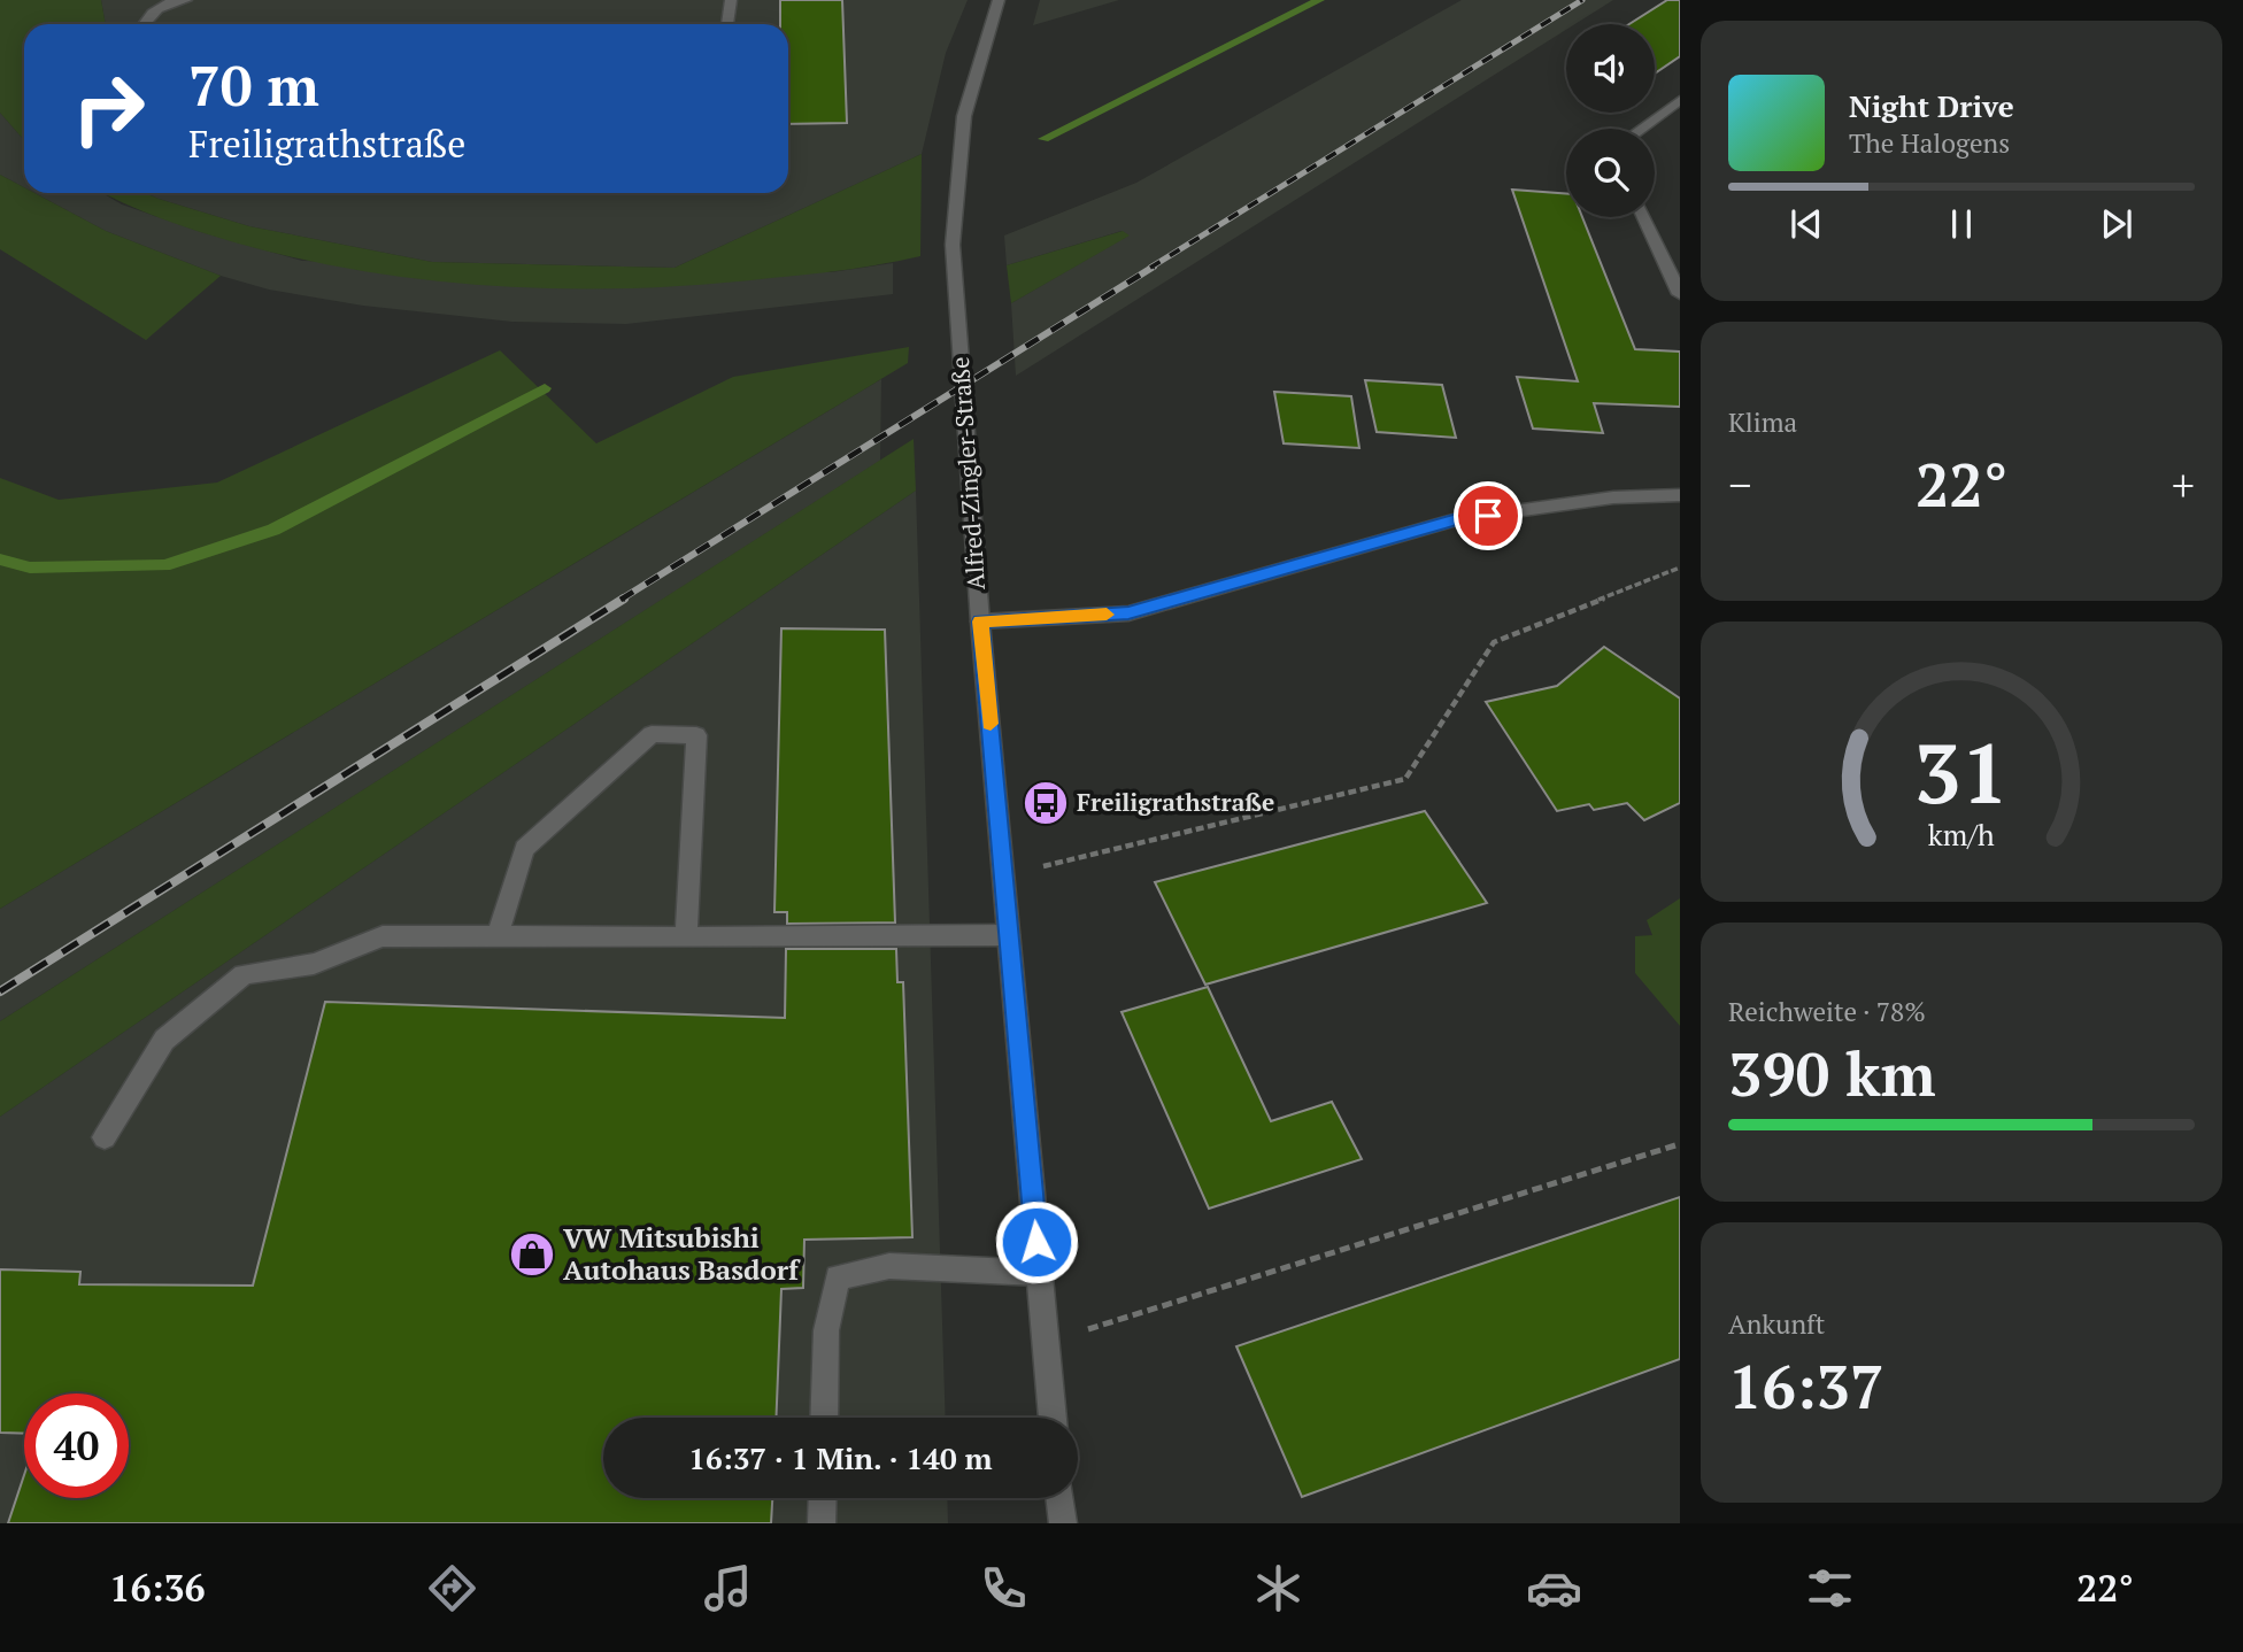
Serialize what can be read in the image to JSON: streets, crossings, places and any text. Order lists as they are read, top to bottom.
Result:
{
  "streets": {
    "street": ["Alfred-Zingler-Straße"]
  },
  "places": {
    "bus stop": ["Freiligrathstraße"],
    "shop": ["VW Mitsubishi Autohaus Basdorf"]
  },
  "page": {
    "turn": ["70 m", "Freiligrathstraße"],
    "song": ["Night Drive", "The Halogens"],
    "tile": [
      "Klima",
      ["Reichweite · 78%", "390 km"],
      ["Ankunft", "16:37"]
    ],
    "heat": ["−", "22°", "+"],
    "limit": "40",
    "trip": "16:37 · 1 Min. · 140 m",
    "tabs": ["16:36", "22°"],
    "gauge": ["31", "km/h"]
  }
}
